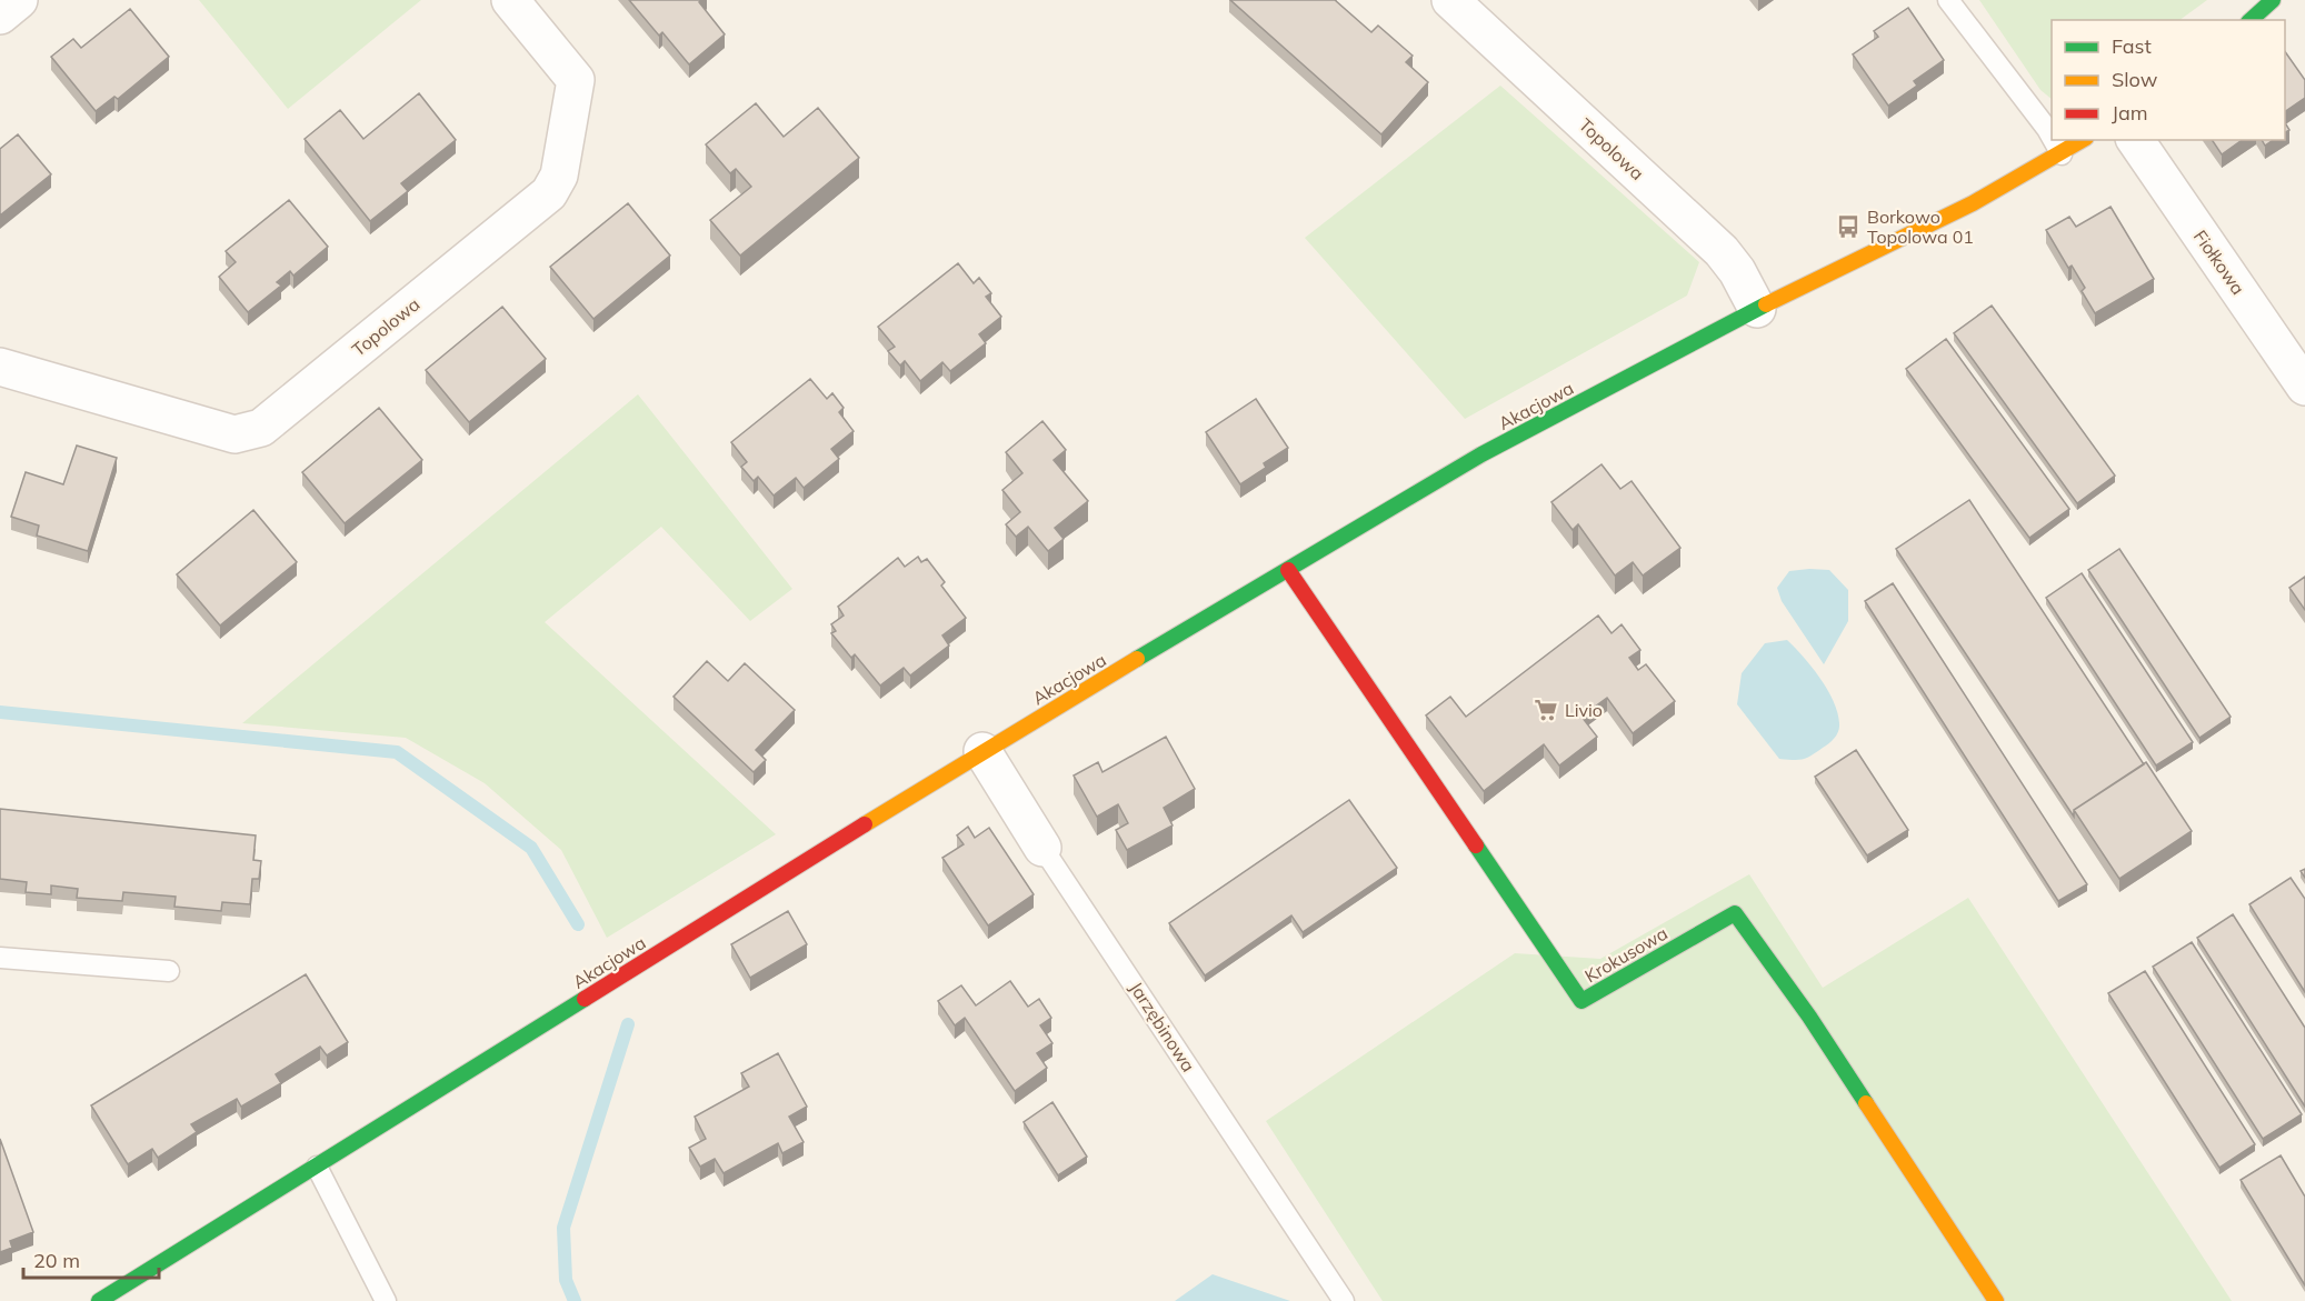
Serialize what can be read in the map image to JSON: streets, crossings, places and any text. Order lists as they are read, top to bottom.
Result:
{
  "streets": {
    "street": [
      "Topolowa",
      "Fiołkowa",
      "Akacjowa",
      "Krokusowa",
      "Jarzębinowa"
    ]
  },
  "crossings": [
    ["Topolowa", "Akacjowa"],
    ["Akacjowa", "Krokusowa"],
    ["Akacjowa", "Jarzębinowa"]
  ],
  "places": {
    "bus stop": ["Borkowo Topolowa 01"],
    "supermarket": ["Livio"]
  },
  "legend": ["Fast", "Slow", "Jam"],
  "scale_bar": "20 m"
}
